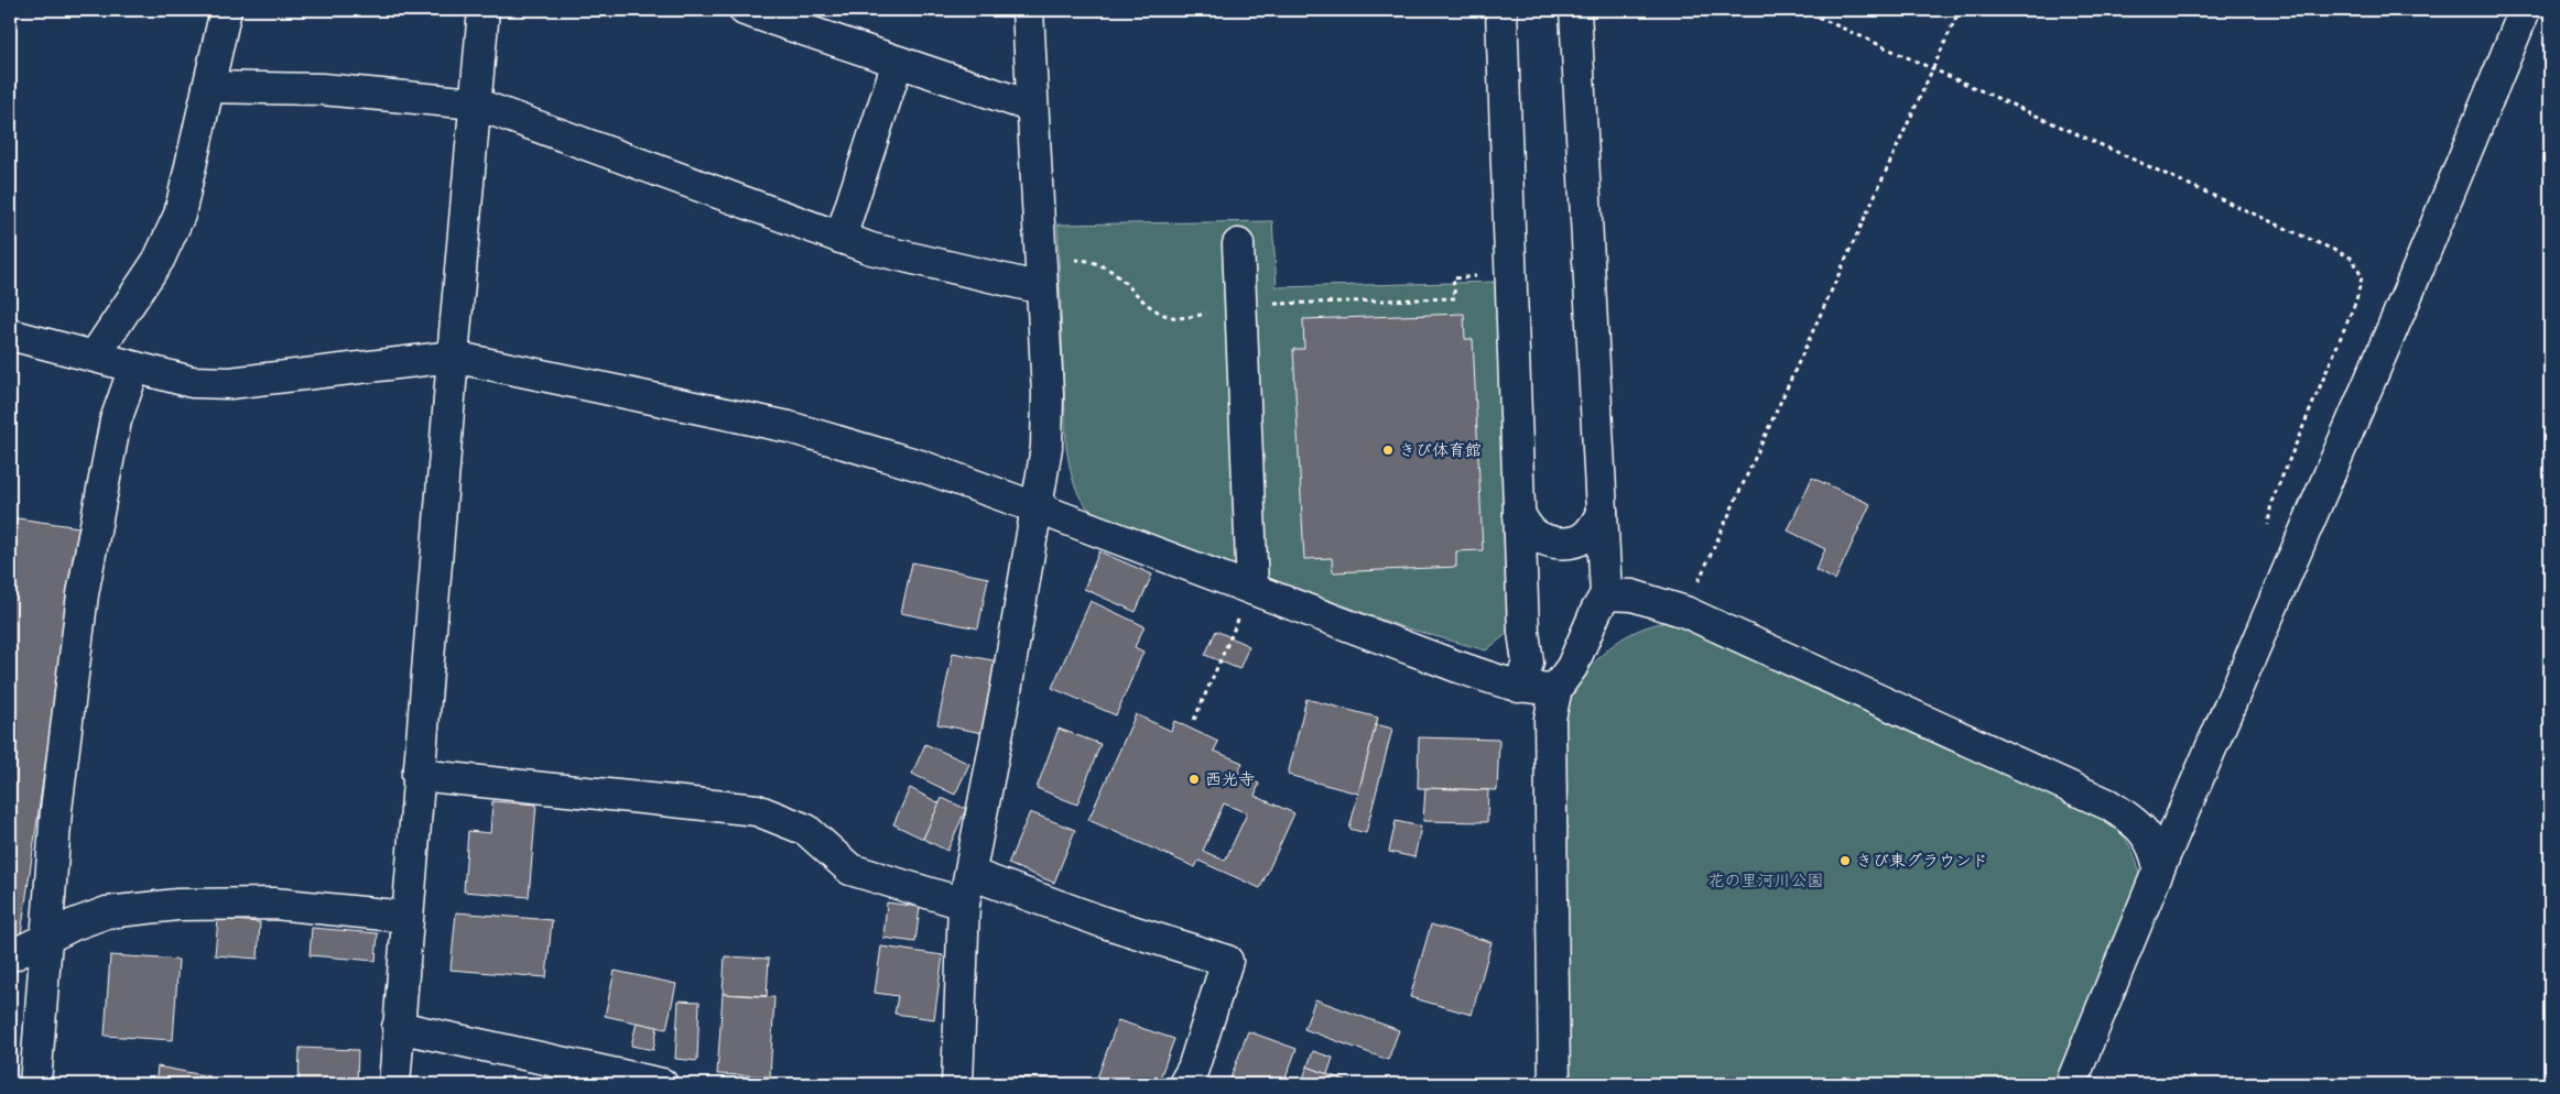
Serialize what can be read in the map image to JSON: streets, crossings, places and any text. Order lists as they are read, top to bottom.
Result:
{
  "parks": ["花の里河川公園"],
  "places": ["きび体育館", "西光寺", "きび東グラウンド"]
}
